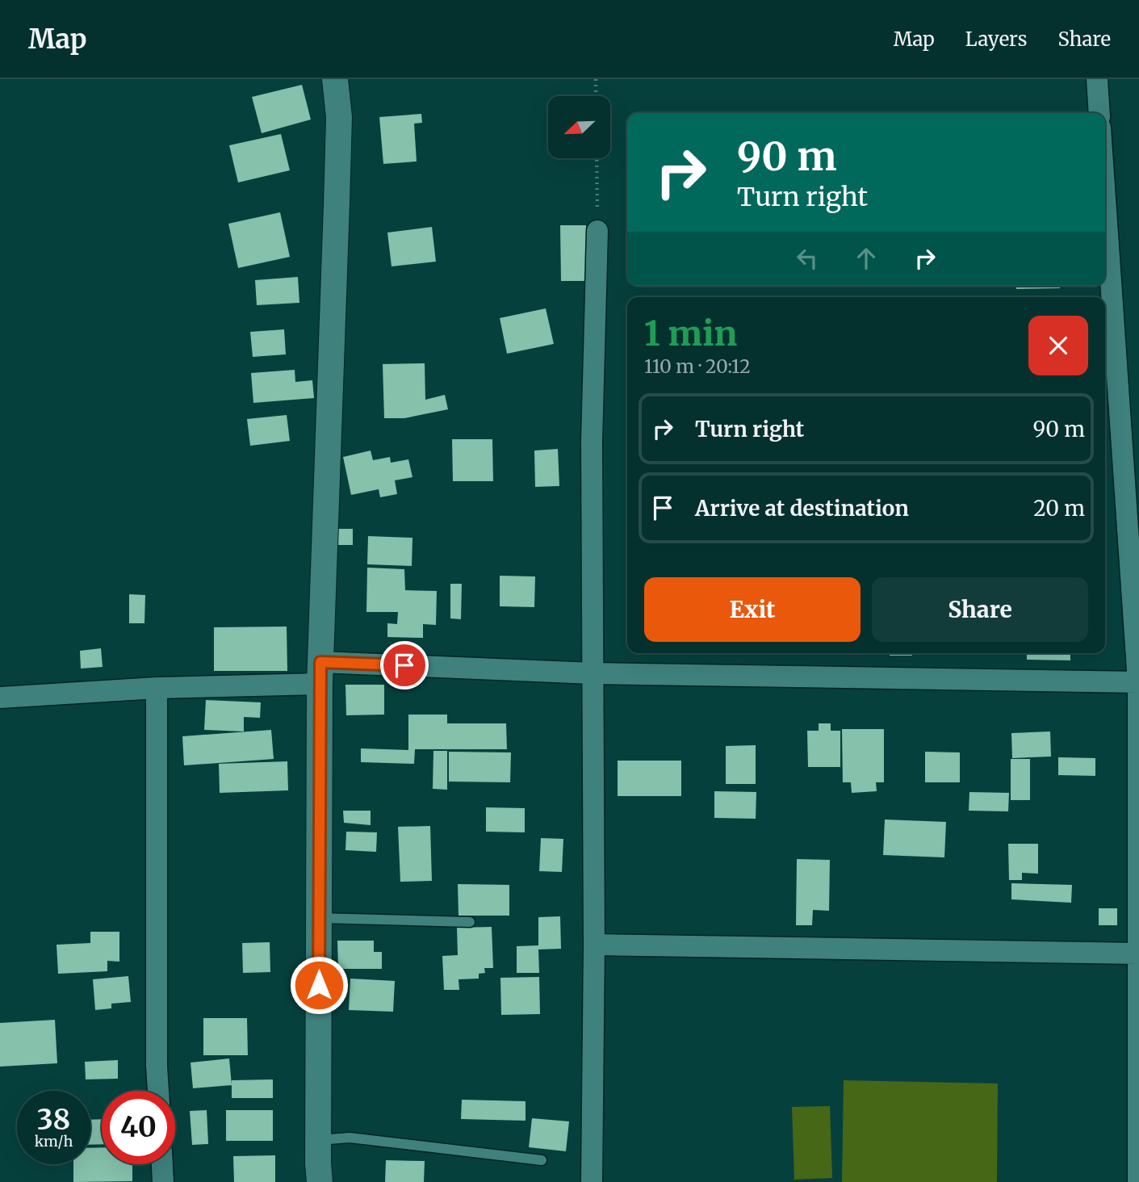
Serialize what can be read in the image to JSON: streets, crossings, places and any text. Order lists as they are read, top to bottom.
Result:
{
  "north": "bottom left",
  "page": {
    "header": "Map",
    "nav": ["Map", "Layers", "Share"],
    "turn": ["90 m", "Turn right"],
    "heading": ["1 min", "110 m · 20:12"],
    "list": [
      {
        "name": "Turn right",
        "value": "90 m"
      },
      {
        "name": "Arrive at destination",
        "value": "20 m"
      }
    ],
    "buttons": ["Exit", "Share"],
    "speed": "38 km/h",
    "limit": "40"
  }
}
